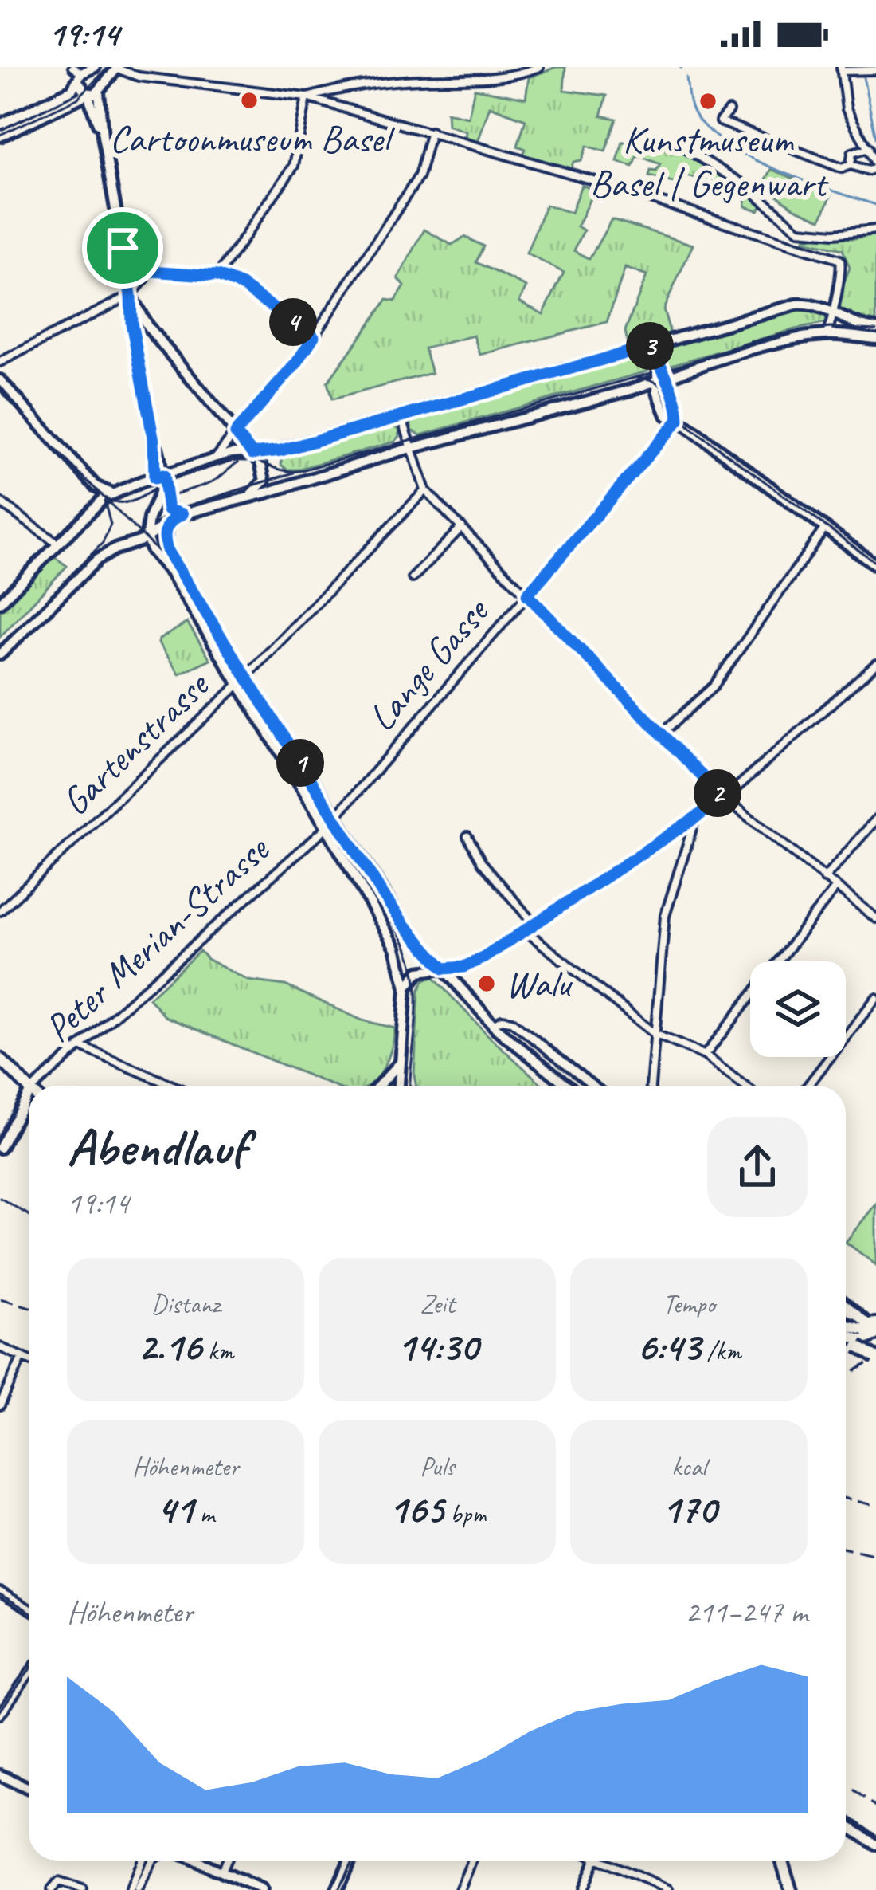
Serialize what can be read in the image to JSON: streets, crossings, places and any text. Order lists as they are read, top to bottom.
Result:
{
  "streets": {
    "main road": ["Peter Merian-Strasse"],
    "street": ["Lange Gasse", "Gartenstrasse"]
  },
  "crossings": [
    ["Lange Gasse", "Peter Merian-Strasse"]
  ],
  "places": ["Cartoonmuseum Basel", "Kunstmuseum Basel | Gegenwart", "Walu"],
  "page": {
    "status": "19:14",
    "pins": [
      "4",
      "3",
      "1",
      "2"
    ],
    "heading": ["Abendlauf", "19:14"],
    "stats": [
      ["Distanz", "2.16 km"],
      ["Zeit", "14:30"],
      ["Tempo", "6:43 /km"],
      ["Höhenmeter", "41 m"],
      ["Puls", "165 bpm"],
      ["kcal", "170"]
    ],
    "chart": ["Höhenmeter", "211–247 m"]
  }
}
